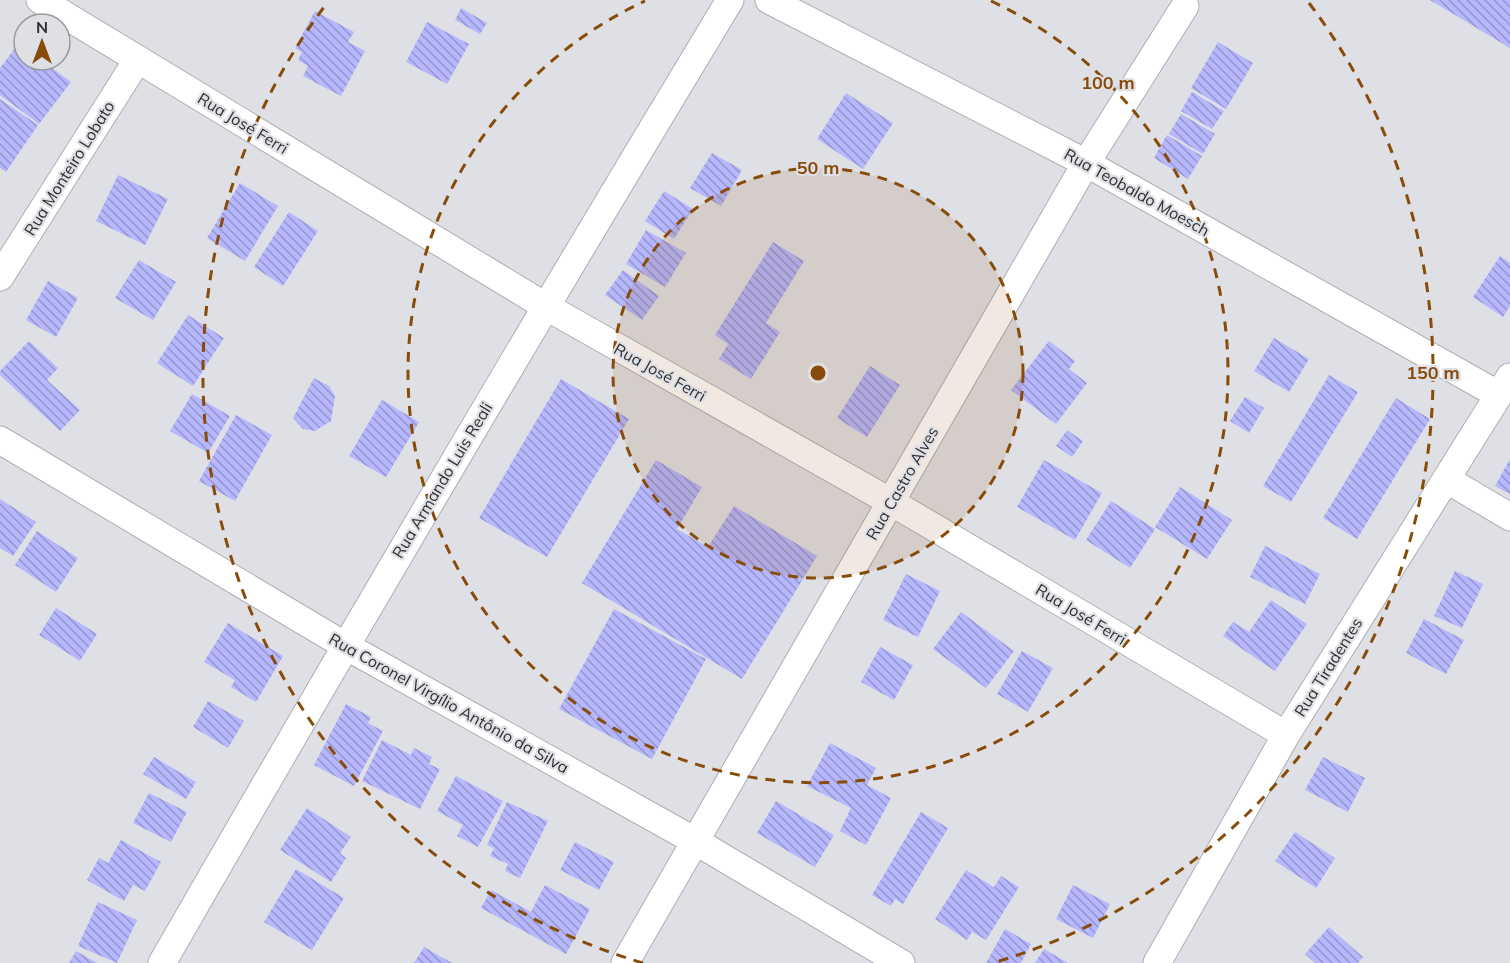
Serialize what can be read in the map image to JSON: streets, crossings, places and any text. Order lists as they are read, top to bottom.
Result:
{
  "streets": {
    "street": [
      "Rua José Ferri",
      "Rua Monteiro Lobato",
      "Rua Teobaldo Moesch",
      "Rua Armando Luis Reali",
      "Rua Castro Alves",
      "Rua Tiradentes",
      "Rua Coronel Virgílio Antônio da Silva"
    ]
  },
  "crossings": [
    ["Rua José Ferri", "Rua Monteiro Lobato"],
    ["Rua José Ferri", "Rua Armando Luis Reali"],
    ["Rua José Ferri", "Rua Castro Alves"],
    ["Rua José Ferri", "Rua Tiradentes"],
    ["Rua Teobaldo Moesch", "Rua Castro Alves"],
    ["Rua Teobaldo Moesch", "Rua Tiradentes"],
    ["Rua Armando Luis Reali", "Rua Coronel Virgílio Antônio da Silva"],
    ["Rua Castro Alves", "Rua Coronel Virgílio Antônio da Silva"]
  ],
  "north": "top",
  "rings": ["100 m", "50 m", "150 m"]
}
